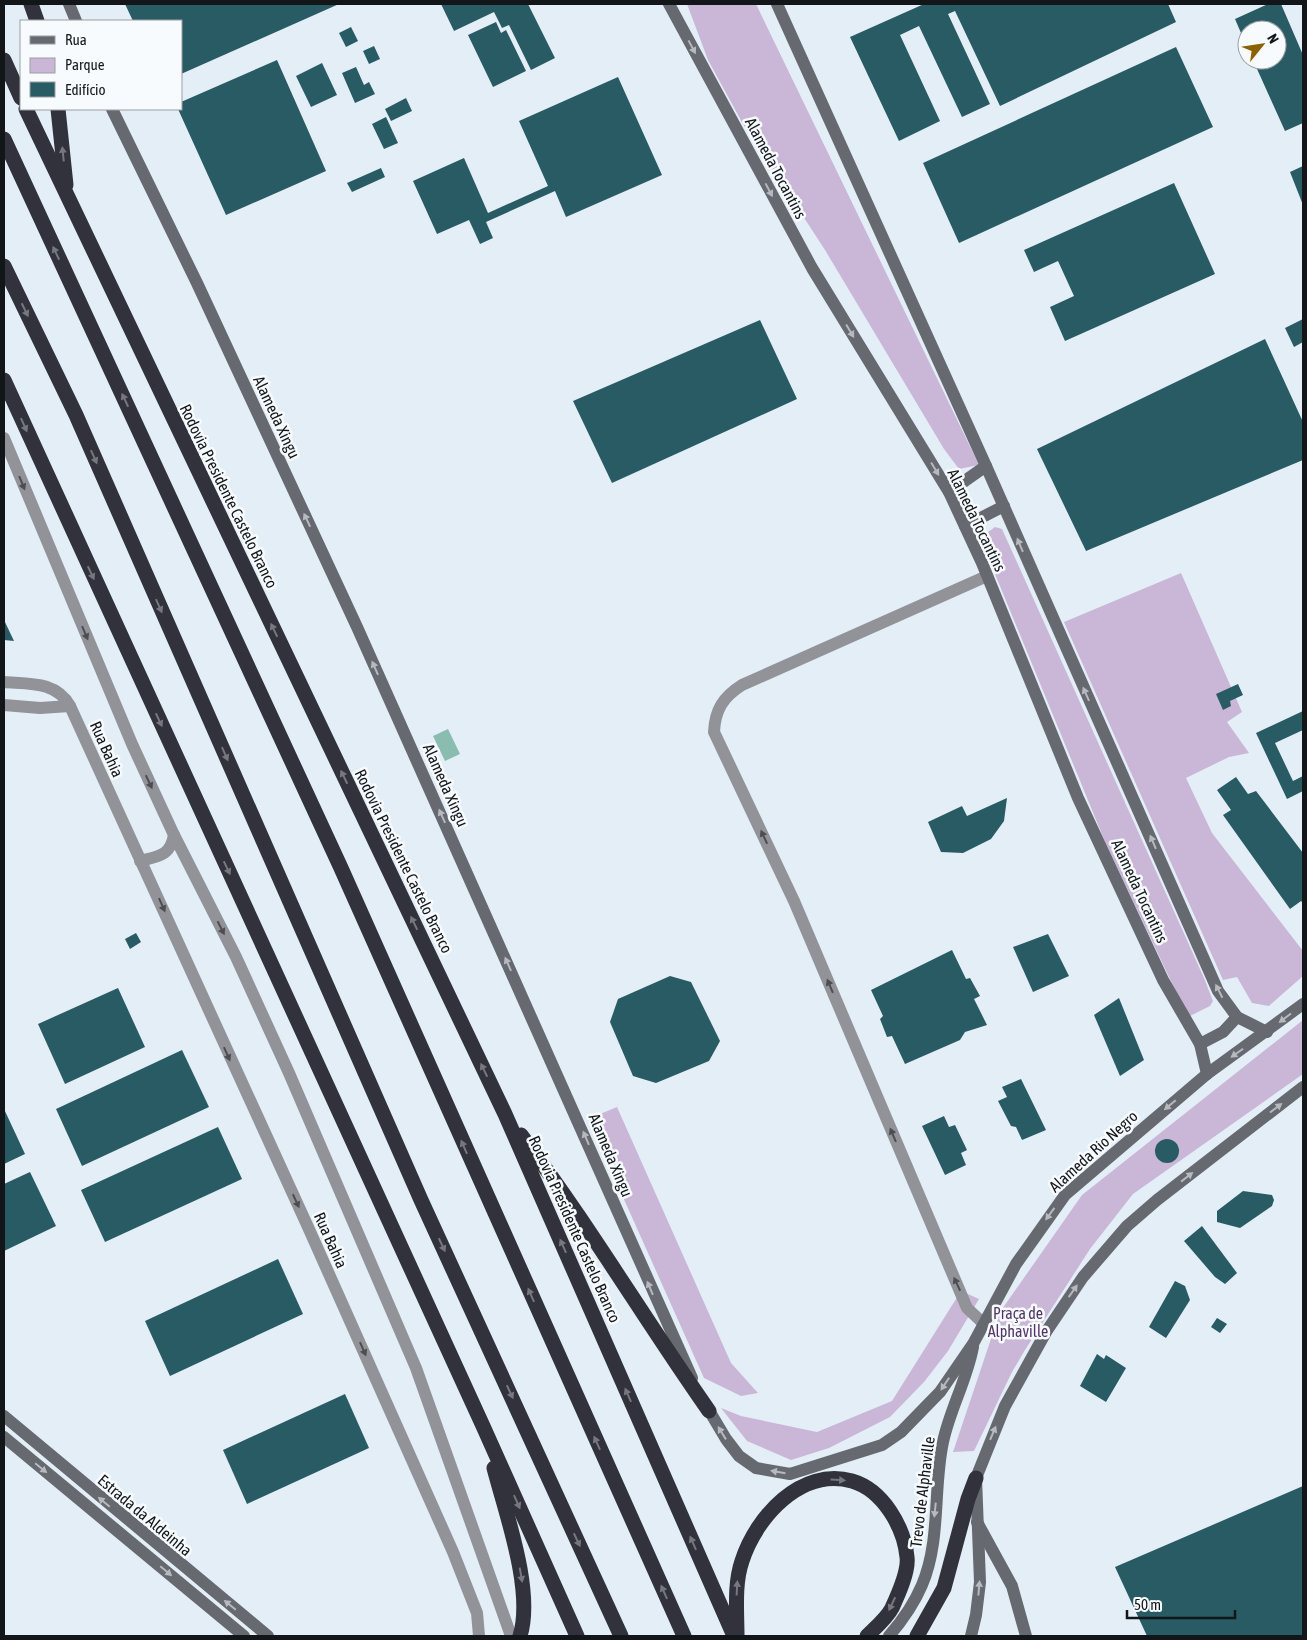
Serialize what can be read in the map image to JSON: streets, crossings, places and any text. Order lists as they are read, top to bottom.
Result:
{
  "streets": {
    "highway": ["Rodovia Presidente Castelo Branco"],
    "main road": [
      "Alameda Tocantins",
      "Alameda Xingu",
      "Alameda Rio Negro",
      "Trevo de Alphaville",
      "Estrada da Aldeinha"
    ],
    "street": ["Rua Bahia"]
  },
  "crossings": [
    ["Alameda Tocantins", "Alameda Rio Negro"],
    ["Alameda Xingu", "Alameda Rio Negro"],
    ["Alameda Rio Negro", "Trevo de Alphaville"]
  ],
  "one_way": ["Alameda Xingu"],
  "parks": ["Praça de Alphaville"],
  "legend": ["Rua", "Parque", "Edifício"],
  "scale_bar": "50 m",
  "north": "top right"
}
